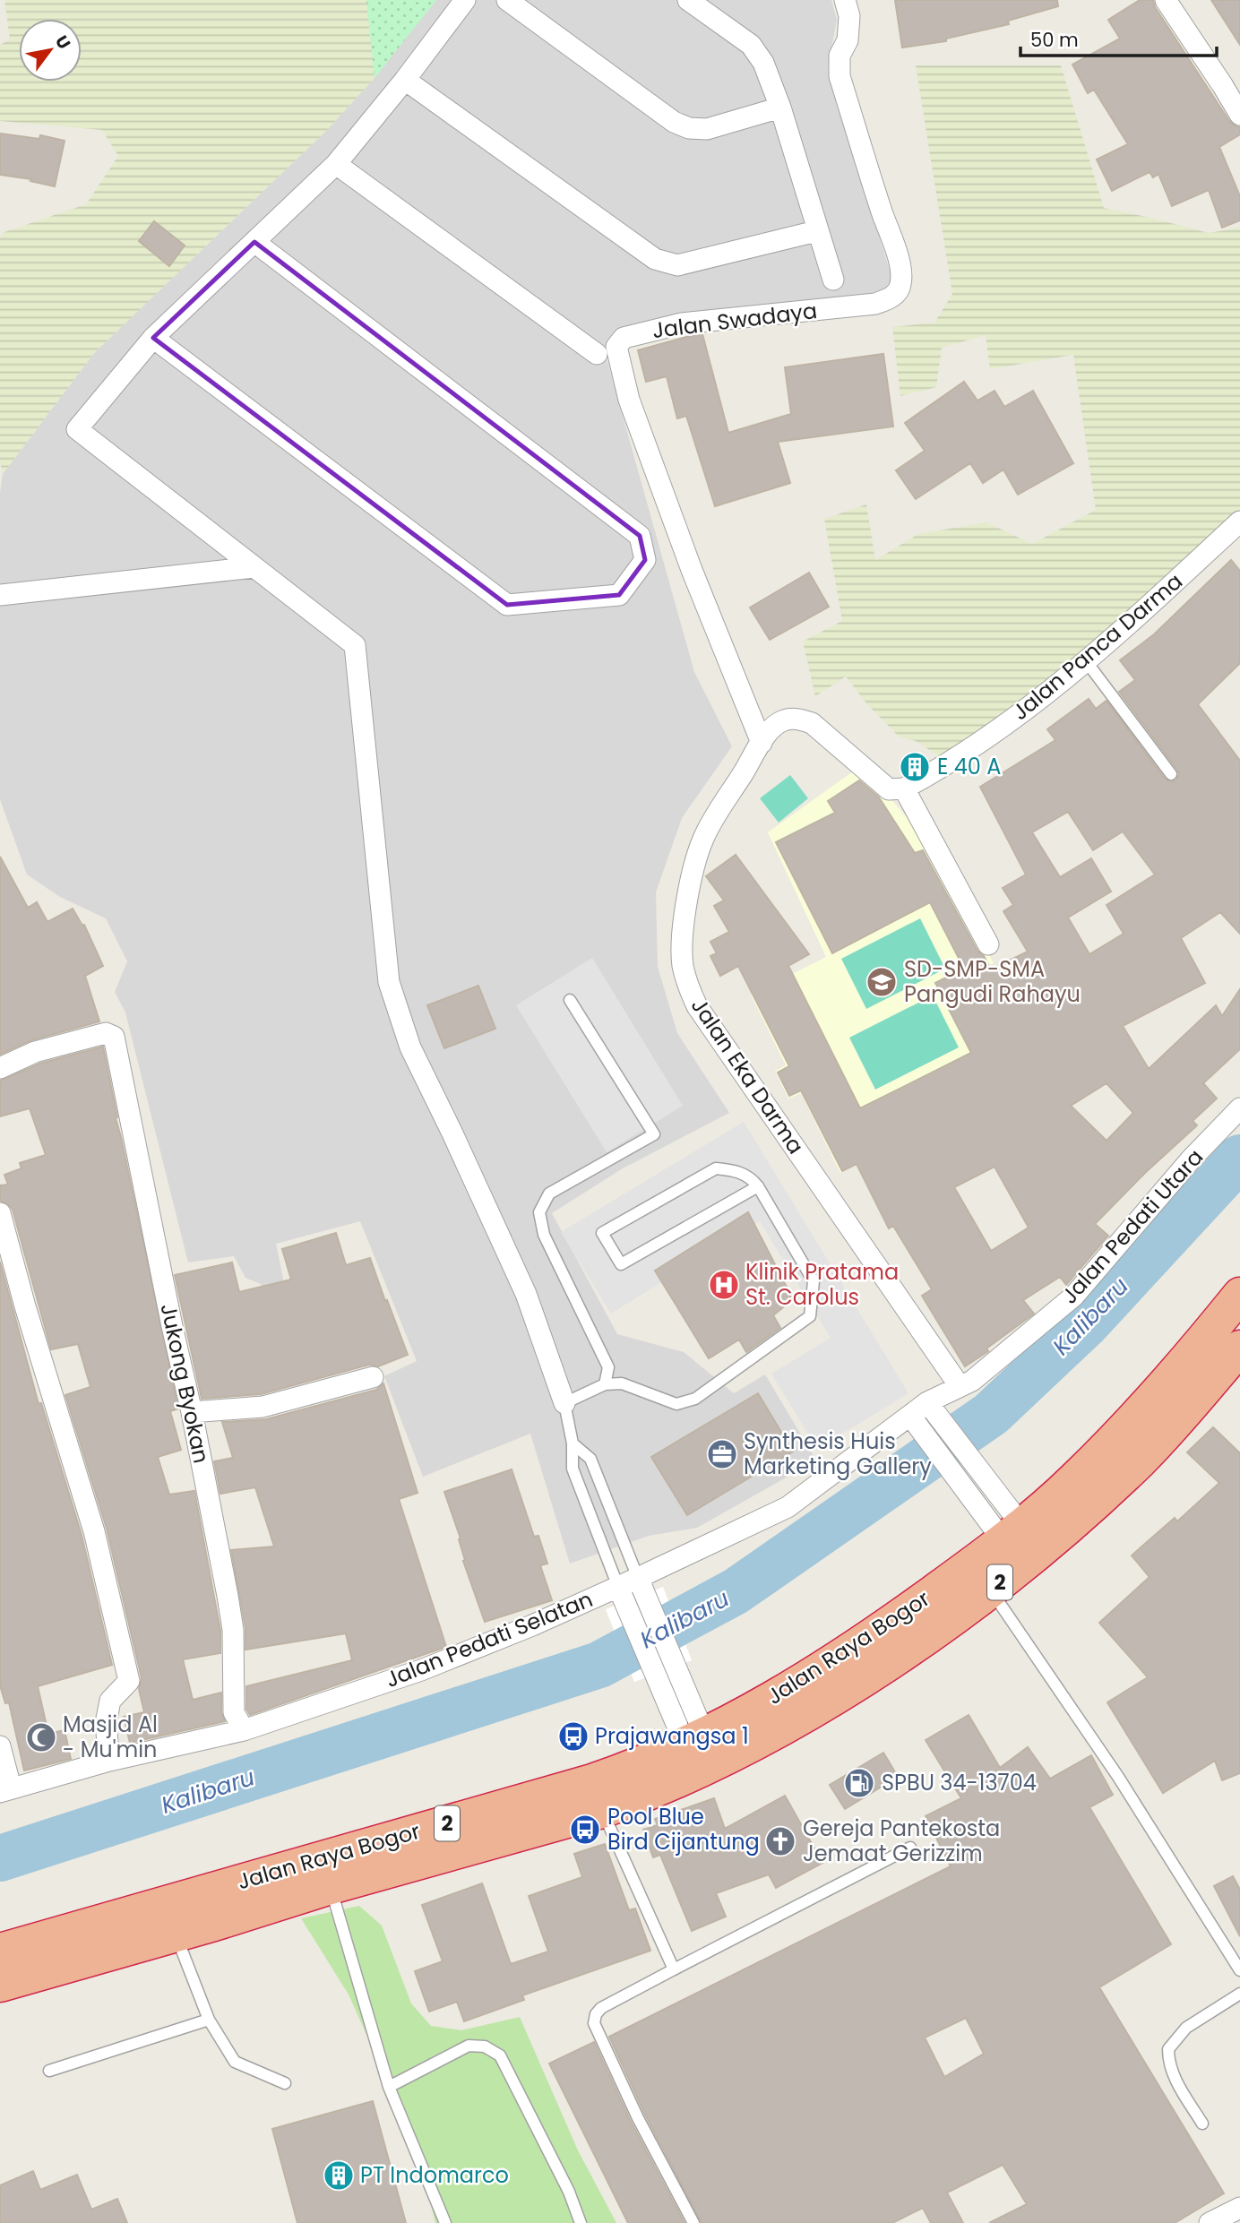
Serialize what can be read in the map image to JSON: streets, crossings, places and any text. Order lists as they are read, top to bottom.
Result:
{
  "streets": {
    "highway": ["2", "Jalan Raya Bogor"],
    "street": [
      "Jalan Swadaya",
      "Jalan Panca Darma",
      "Jalan Eka Darma",
      "Jalan Pedati Utara",
      "Jukong Byokan",
      "Jalan Pedati Selatan"
    ]
  },
  "crossings": [
    ["Jalan Swadaya", "Jalan Eka Darma"],
    ["Jalan Panca Darma", "Jalan Eka Darma"],
    ["Jalan Eka Darma", "Jalan Pedati Utara"],
    ["Jalan Pedati Utara", "Jalan Pedati Selatan"],
    ["Jukong Byokan", "Jalan Pedati Selatan"]
  ],
  "water": ["Kalibaru"],
  "places": {
    "building": ["E 40 A", "PT Indomarco"],
    "school or university": ["SD-SMP-SMA Pangudi Rahayu"],
    "hospital": ["Klinik Pratama St. Carolus"],
    "office": ["Synthesis Huis Marketing Gallery"],
    "bus stop": ["Prajawangsa 1", "Pool Blue Bird Cijantung"],
    "mosque": ["Masjid Al - Mu'min"],
    "fuel station": ["SPBU 34-13704"],
    "church": ["Gereja Pantekosta Jemaat Gerizzim"]
  },
  "scale_bar": "50 m",
  "north": "top right"
}
